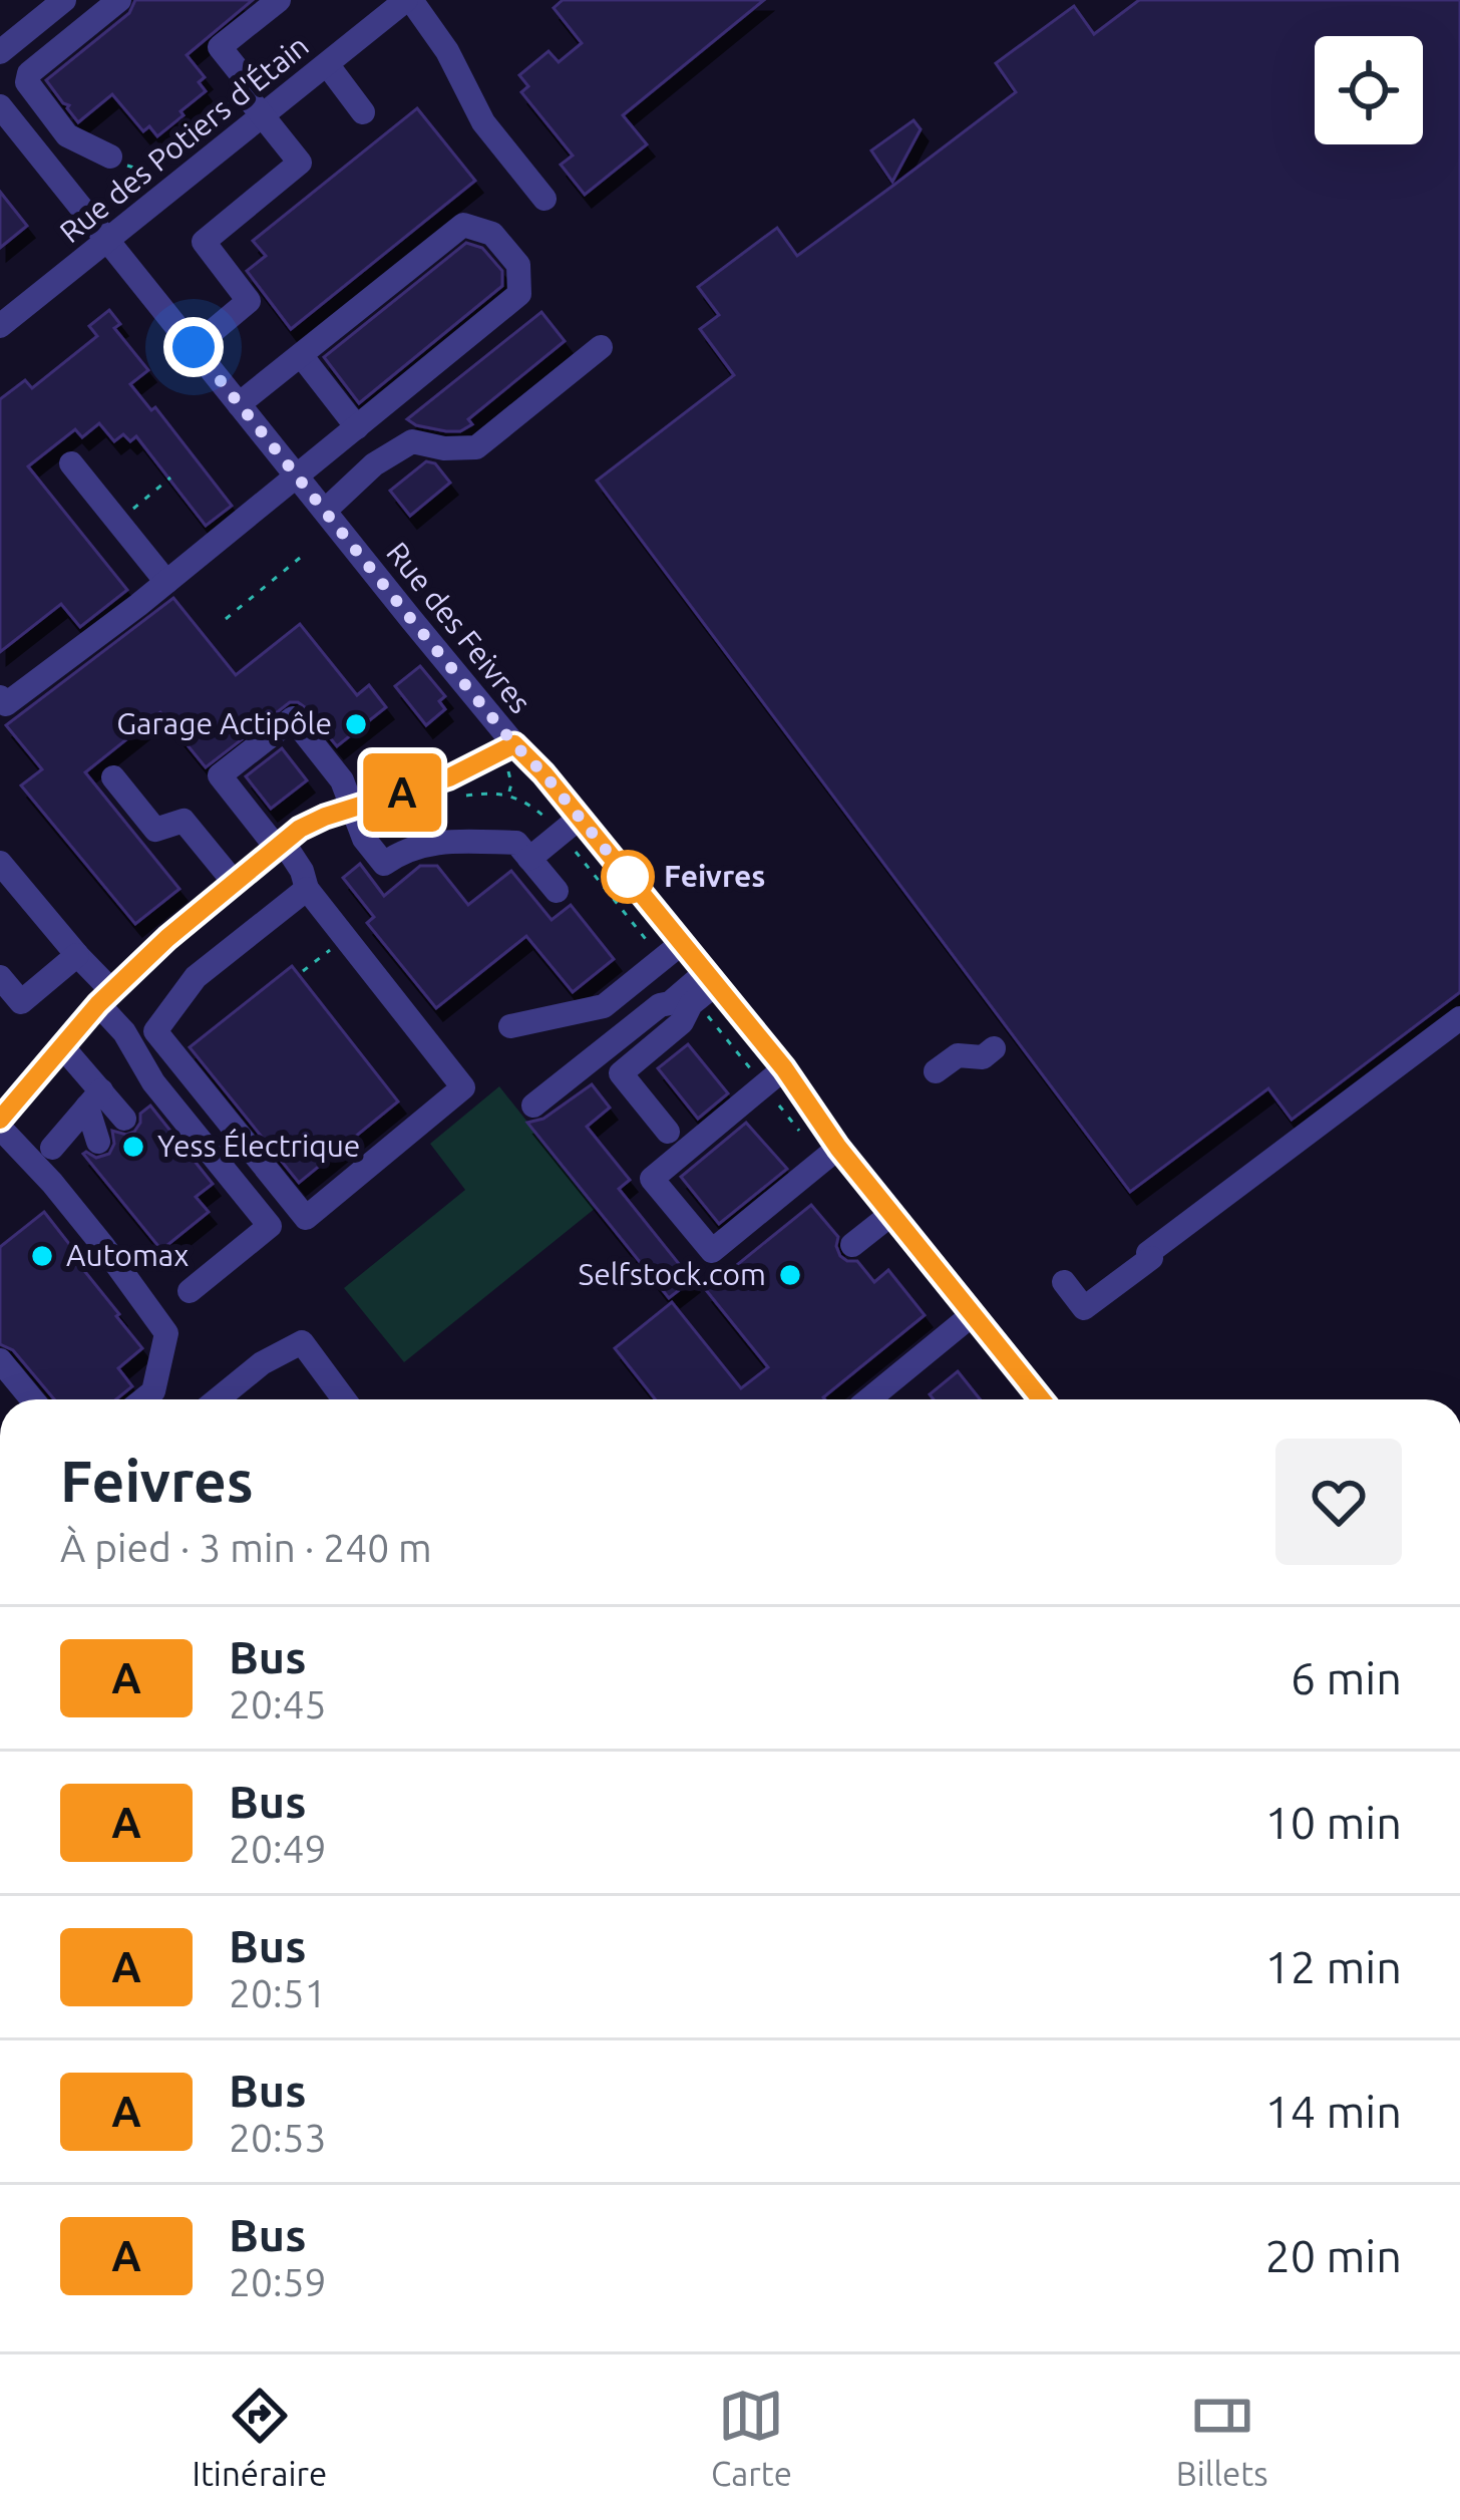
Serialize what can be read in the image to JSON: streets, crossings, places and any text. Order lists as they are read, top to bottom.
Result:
{
  "streets": {
    "street": ["Rue des Potiers d'Étain", "Rue des Feivres"]
  },
  "crossings": [
    ["Rue des Potiers d'Étain", "Rue des Feivres"]
  ],
  "places": [
    "Garage Actipôle",
    "Feivres",
    "Yess Électrique",
    "Automax",
    "Selfstock.com"
  ],
  "lines": ["bus line A"],
  "page": {
    "on_map": "A",
    "heading": ["Feivres", "À pied · 3 min · 240 m"],
    "list": [
      {
        "mark": "A",
        "name": "Bus",
        "note": "20:45",
        "value": "6 min"
      },
      {
        "mark": "A",
        "name": "Bus",
        "note": "20:49",
        "value": "10 min"
      },
      {
        "mark": "A",
        "name": "Bus",
        "note": "20:51",
        "value": "12 min"
      },
      {
        "mark": "A",
        "name": "Bus",
        "note": "20:53",
        "value": "14 min"
      },
      {
        "mark": "A",
        "name": "Bus",
        "note": "20:59",
        "value": "20 min"
      }
    ],
    "tabs": ["Itinéraire", "Carte", "Billets"]
  }
}
